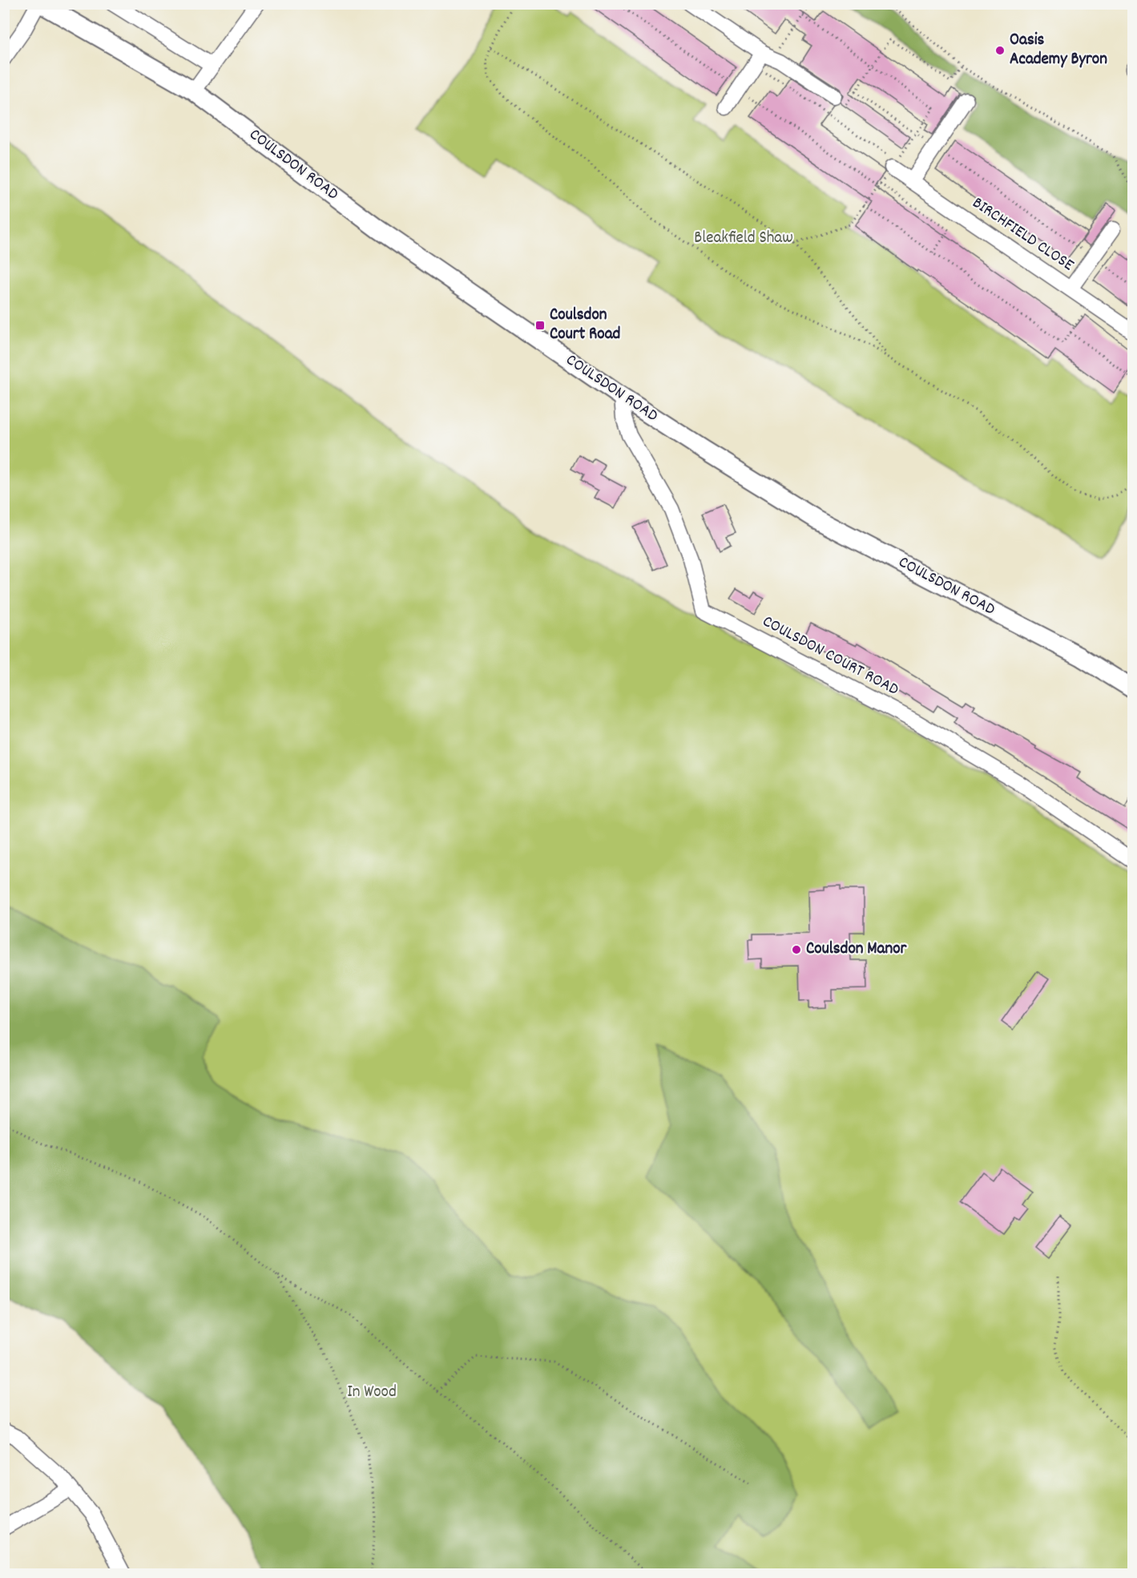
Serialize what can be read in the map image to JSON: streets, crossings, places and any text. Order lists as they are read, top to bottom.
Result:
{
  "streets": {
    "main road": ["COULSDON ROAD"],
    "street": ["BIRCHFIELD CLOSE", "COULSDON COURT ROAD"]
  },
  "crossings": [
    ["COULSDON ROAD", "COULSDON COURT ROAD"]
  ],
  "parks": ["Bleakfield Shaw", "In Wood"],
  "places": {
    "other": ["Oasis Academy Byron", "Coulsdon Manor"],
    "transit": ["Coulsdon Court Road"]
  }
}
